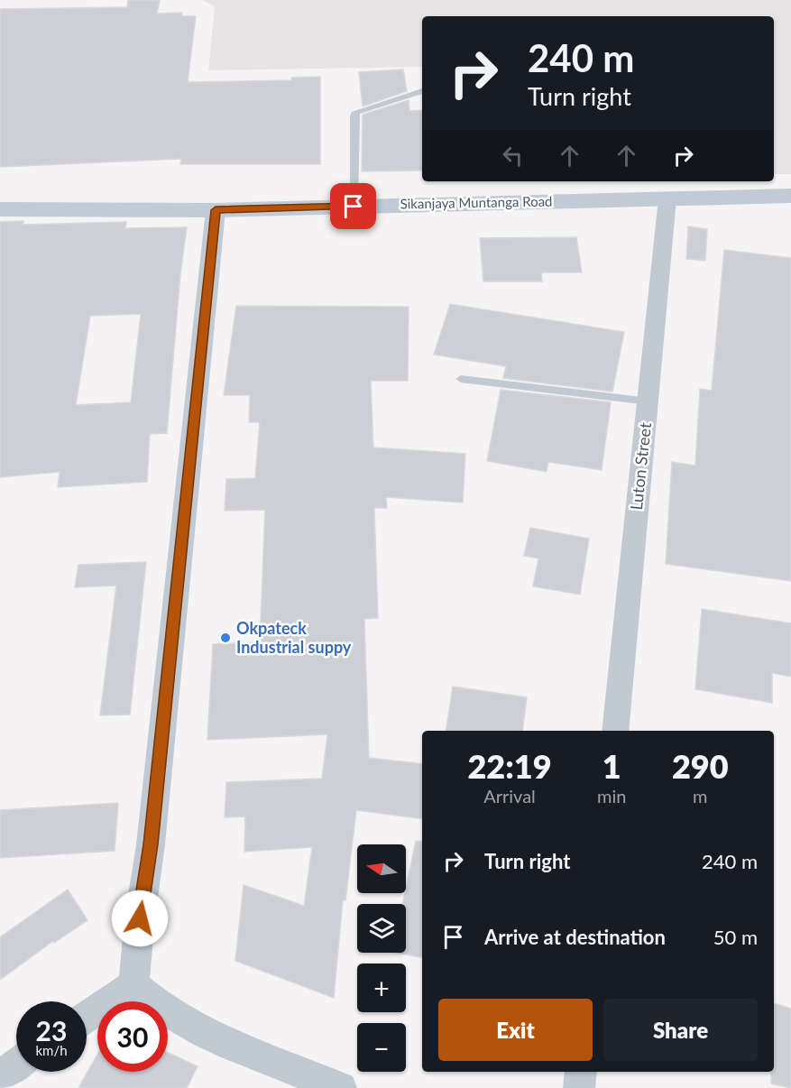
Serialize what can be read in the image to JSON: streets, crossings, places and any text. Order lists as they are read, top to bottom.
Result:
{
  "streets": {
    "street": ["Sikanjaya Muntanga Road", "Luton Street"]
  },
  "crossings": [
    ["Sikanjaya Muntanga Road", "Luton Street"]
  ],
  "places": ["Okpateck Industrial suppy"],
  "north": "left",
  "page": {
    "turn": ["240 m", "Turn right"],
    "eta": [
      "22:19",
      "Arrival",
      "1",
      "min",
      "290",
      "m"
    ],
    "list": [
      {
        "name": "Turn right",
        "value": "240 m"
      },
      {
        "name": "Arrive at destination",
        "value": "50 m"
      }
    ],
    "map_buttons": ["+", "−"],
    "buttons": ["Exit", "Share"],
    "speed": "23 km/h",
    "limit": "30"
  }
}
